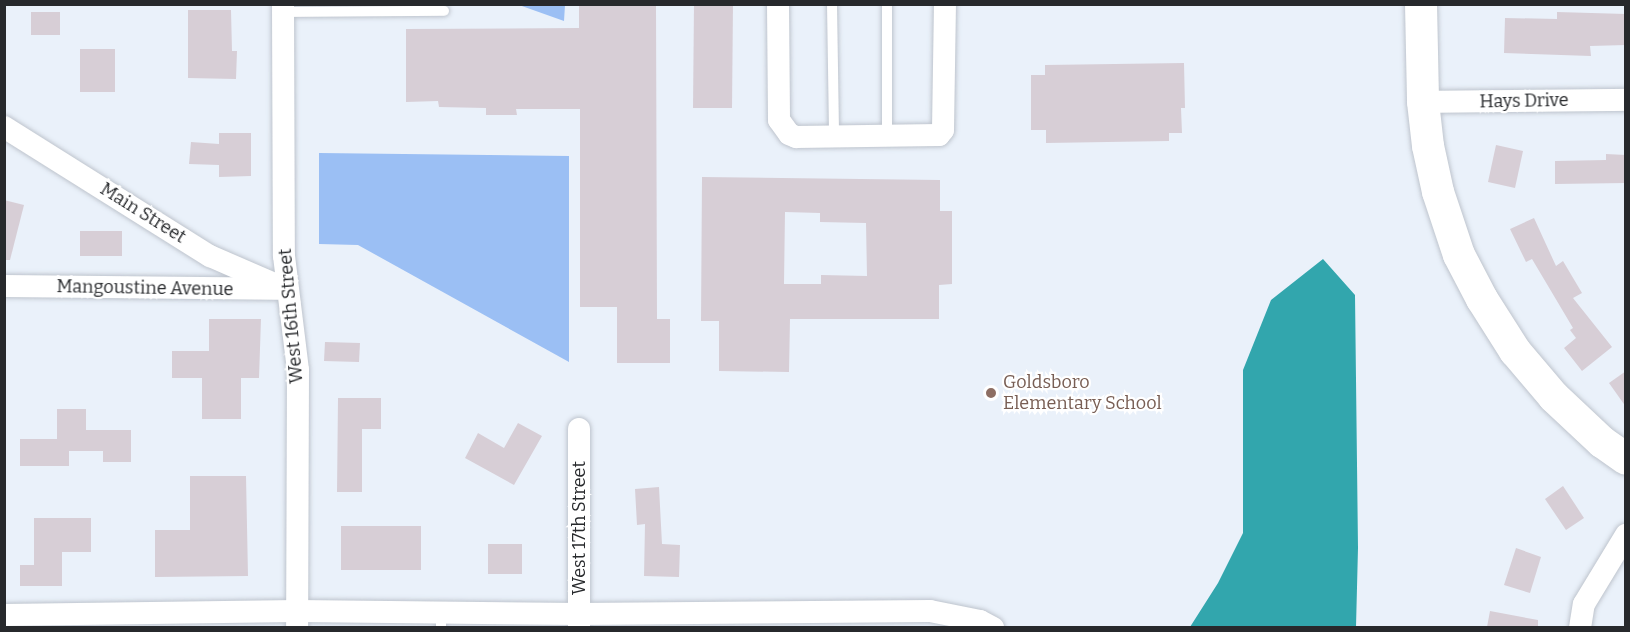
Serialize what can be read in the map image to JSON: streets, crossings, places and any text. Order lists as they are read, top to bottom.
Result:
{
  "streets": {
    "street": [
      "Hays Drive",
      "Main Street",
      "Mangoustine Avenue",
      "West 16th Street",
      "West 17th Street"
    ]
  },
  "crossings": [
    ["Main Street", "Mangoustine Avenue"],
    ["Main Street", "West 16th Street"],
    ["Mangoustine Avenue", "West 16th Street"]
  ],
  "places": ["Goldsboro Elementary School"]
}
